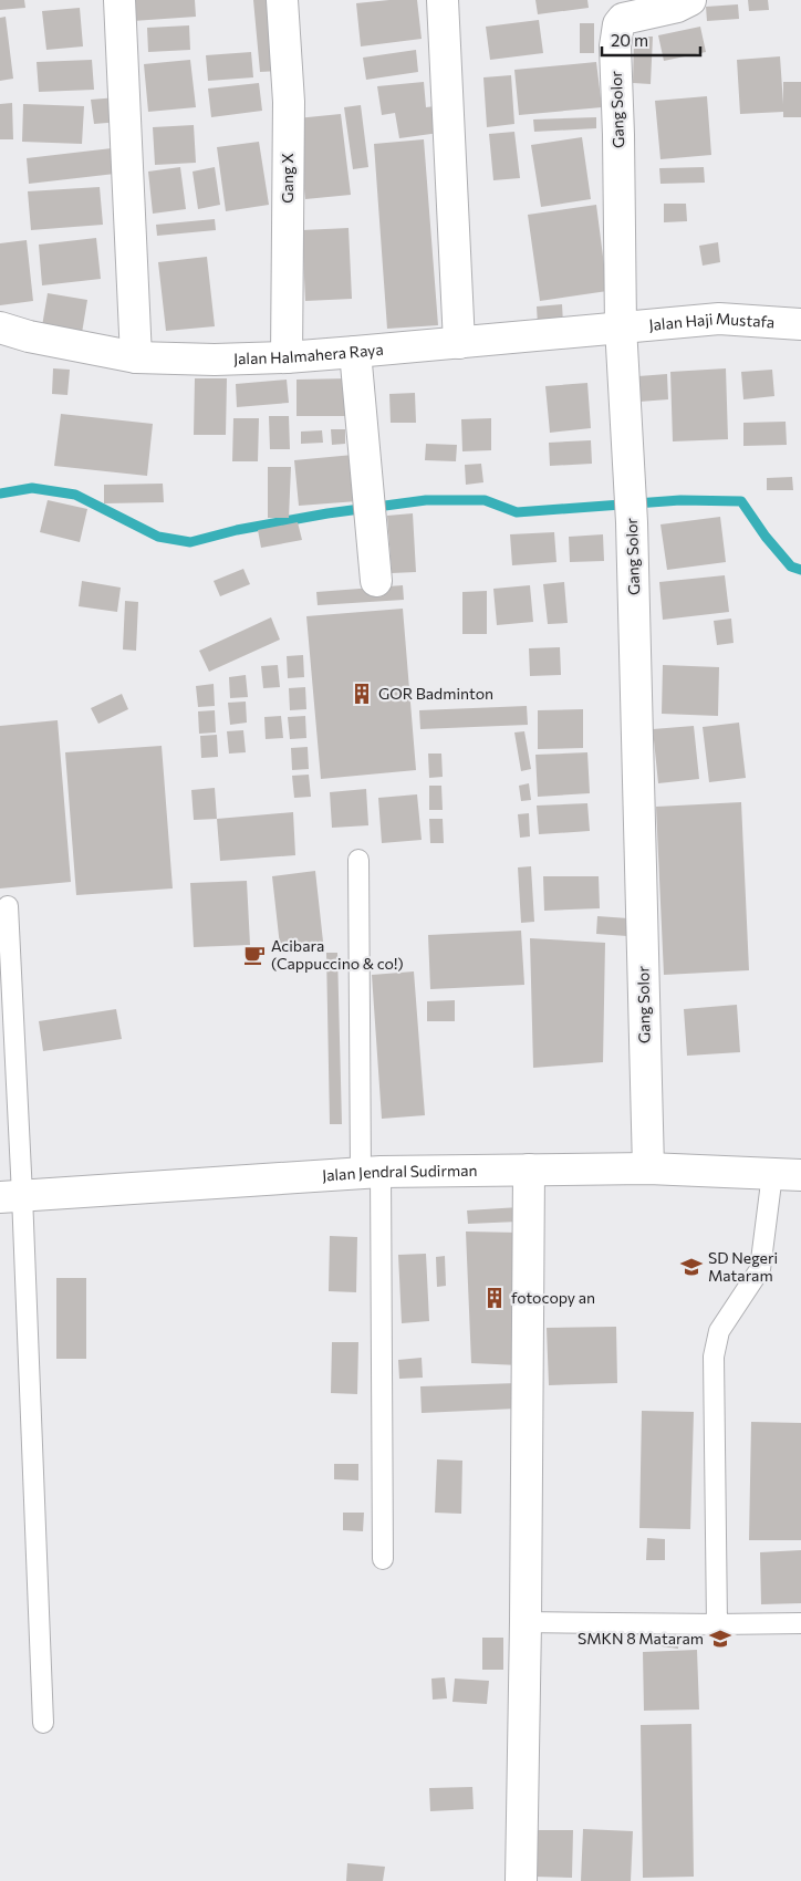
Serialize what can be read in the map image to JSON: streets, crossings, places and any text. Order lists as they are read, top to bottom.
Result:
{
  "streets": {
    "main road": [
      "Gang Solor",
      "Gang X",
      "Jalan Haji Mustafa",
      "Jalan Halmahera Raya",
      "Jalan Jendral Sudirman"
    ]
  },
  "crossings": [
    ["Gang Solor", "Jalan Haji Mustafa"],
    ["Gang Solor", "Jalan Halmahera Raya"],
    ["Gang Solor", "Jalan Jendral Sudirman"],
    ["Gang X", "Jalan Halmahera Raya"],
    ["Jalan Haji Mustafa", "Jalan Halmahera Raya"]
  ],
  "places": {
    "building": ["GOR Badminton", "fotocopy an"],
    "cafe": ["Acibara (Cappuccino & co!)"],
    "school or university": ["SD Negeri Mataram", "SMKN 8 Mataram"]
  },
  "scale_bar": "20 m"
}
